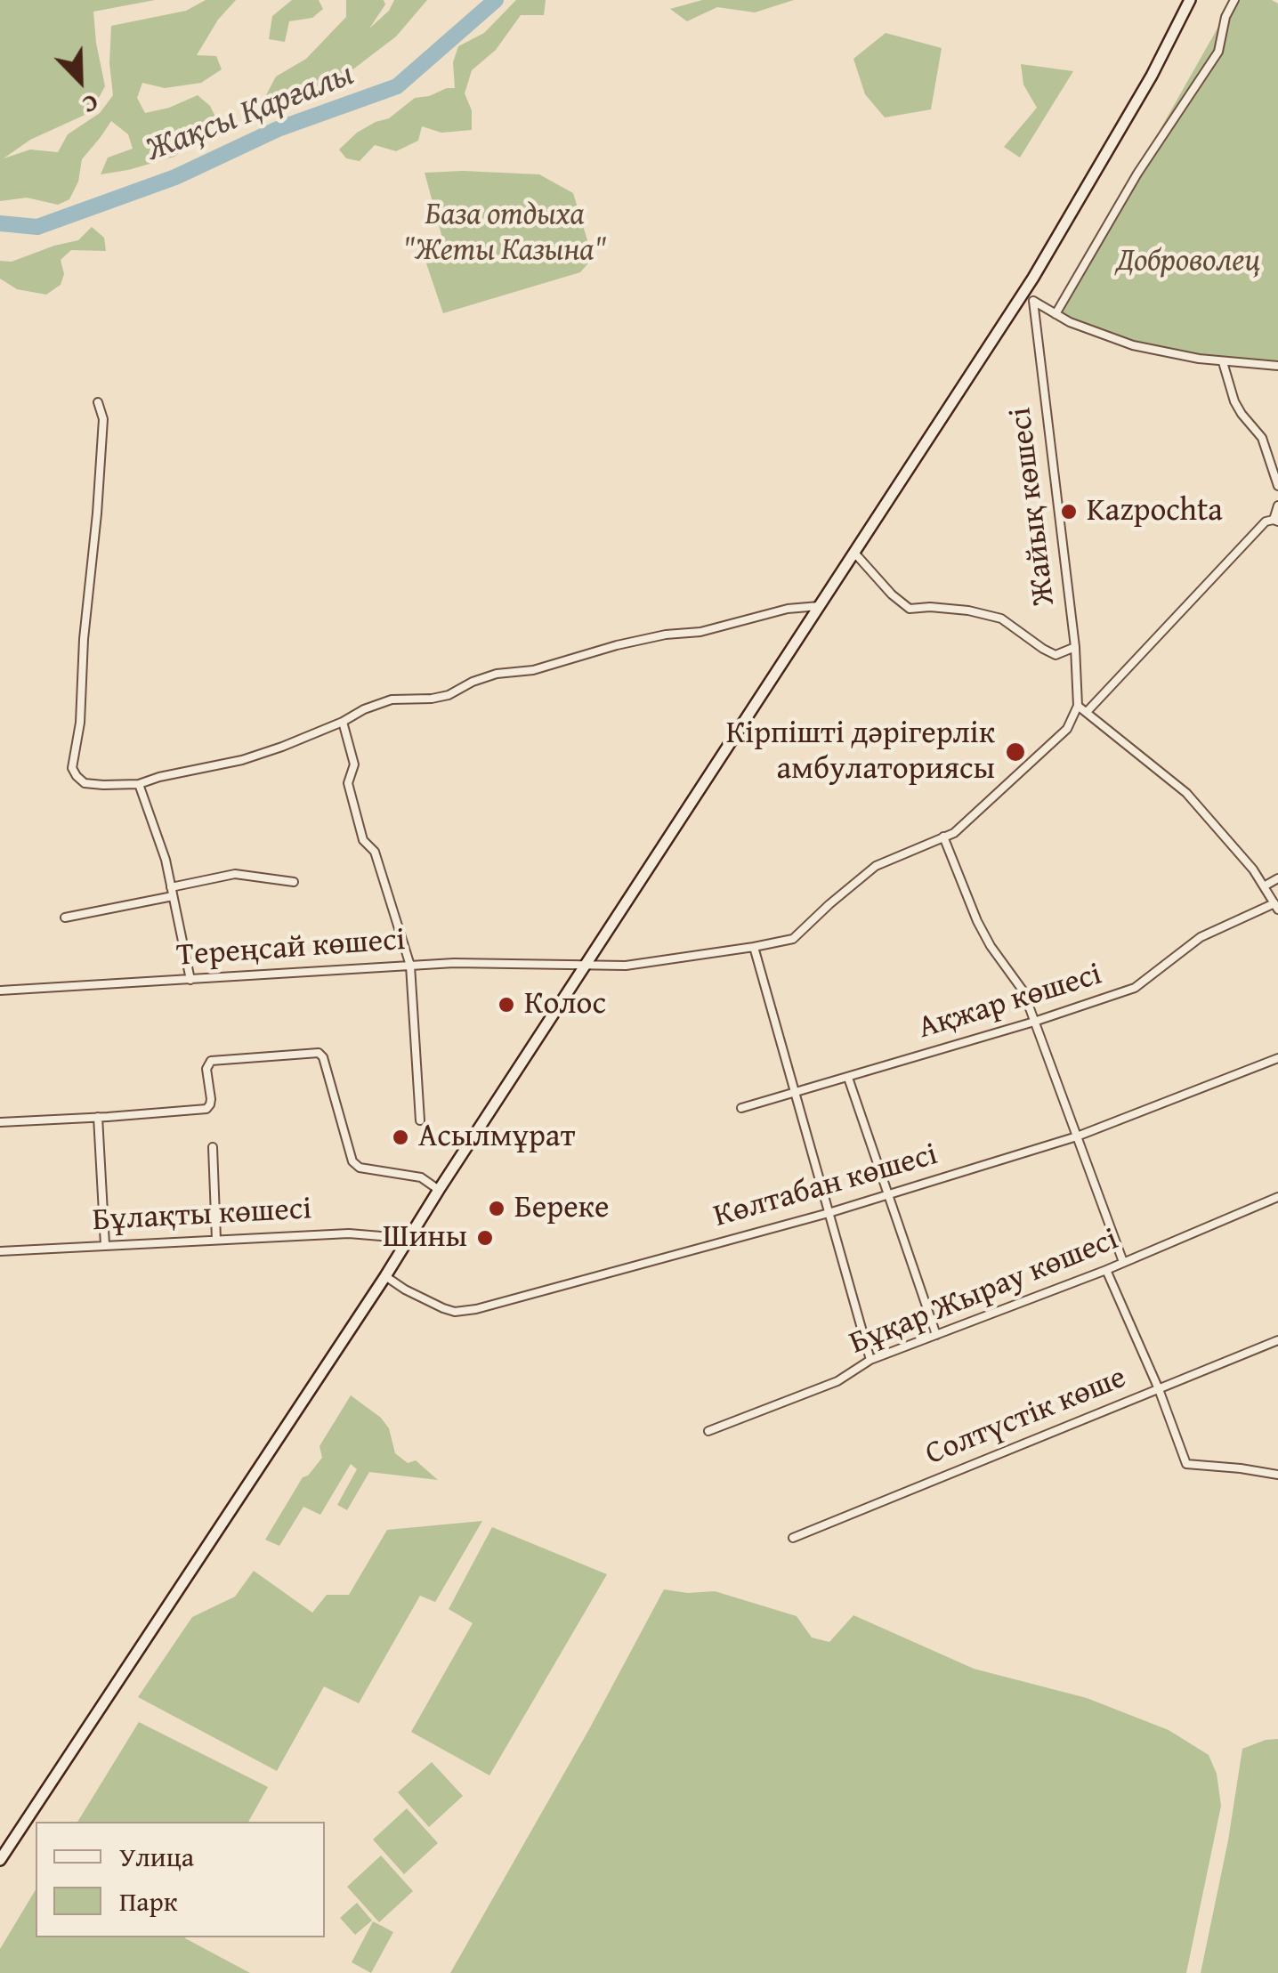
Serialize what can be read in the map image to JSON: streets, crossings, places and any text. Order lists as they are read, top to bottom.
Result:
{
  "streets": {
    "street": [
      "Жайық көшесі",
      "Тереңсай көшесі",
      "Ақжар көшесі",
      "Көлтабан көшесі",
      "Бұлақты көшесі",
      "Бұқар Жырау көшесі",
      "Солтүстік көше"
    ]
  },
  "crossings": [
    ["Жайық көшесі", "Тереңсай көшесі"]
  ],
  "water": ["Жақсы Қарғалы"],
  "parks": ["База отдыха \"Жеты Казына\"", "Доброволец"],
  "places": [
    "Kazpochta",
    "Кірпішті дәрігерлік амбулаториясы",
    "Колос",
    "Асылмұрат",
    "Береке",
    "Шины"
  ],
  "legend": ["Улица", "Парк"],
  "north": "bottom right"
}
